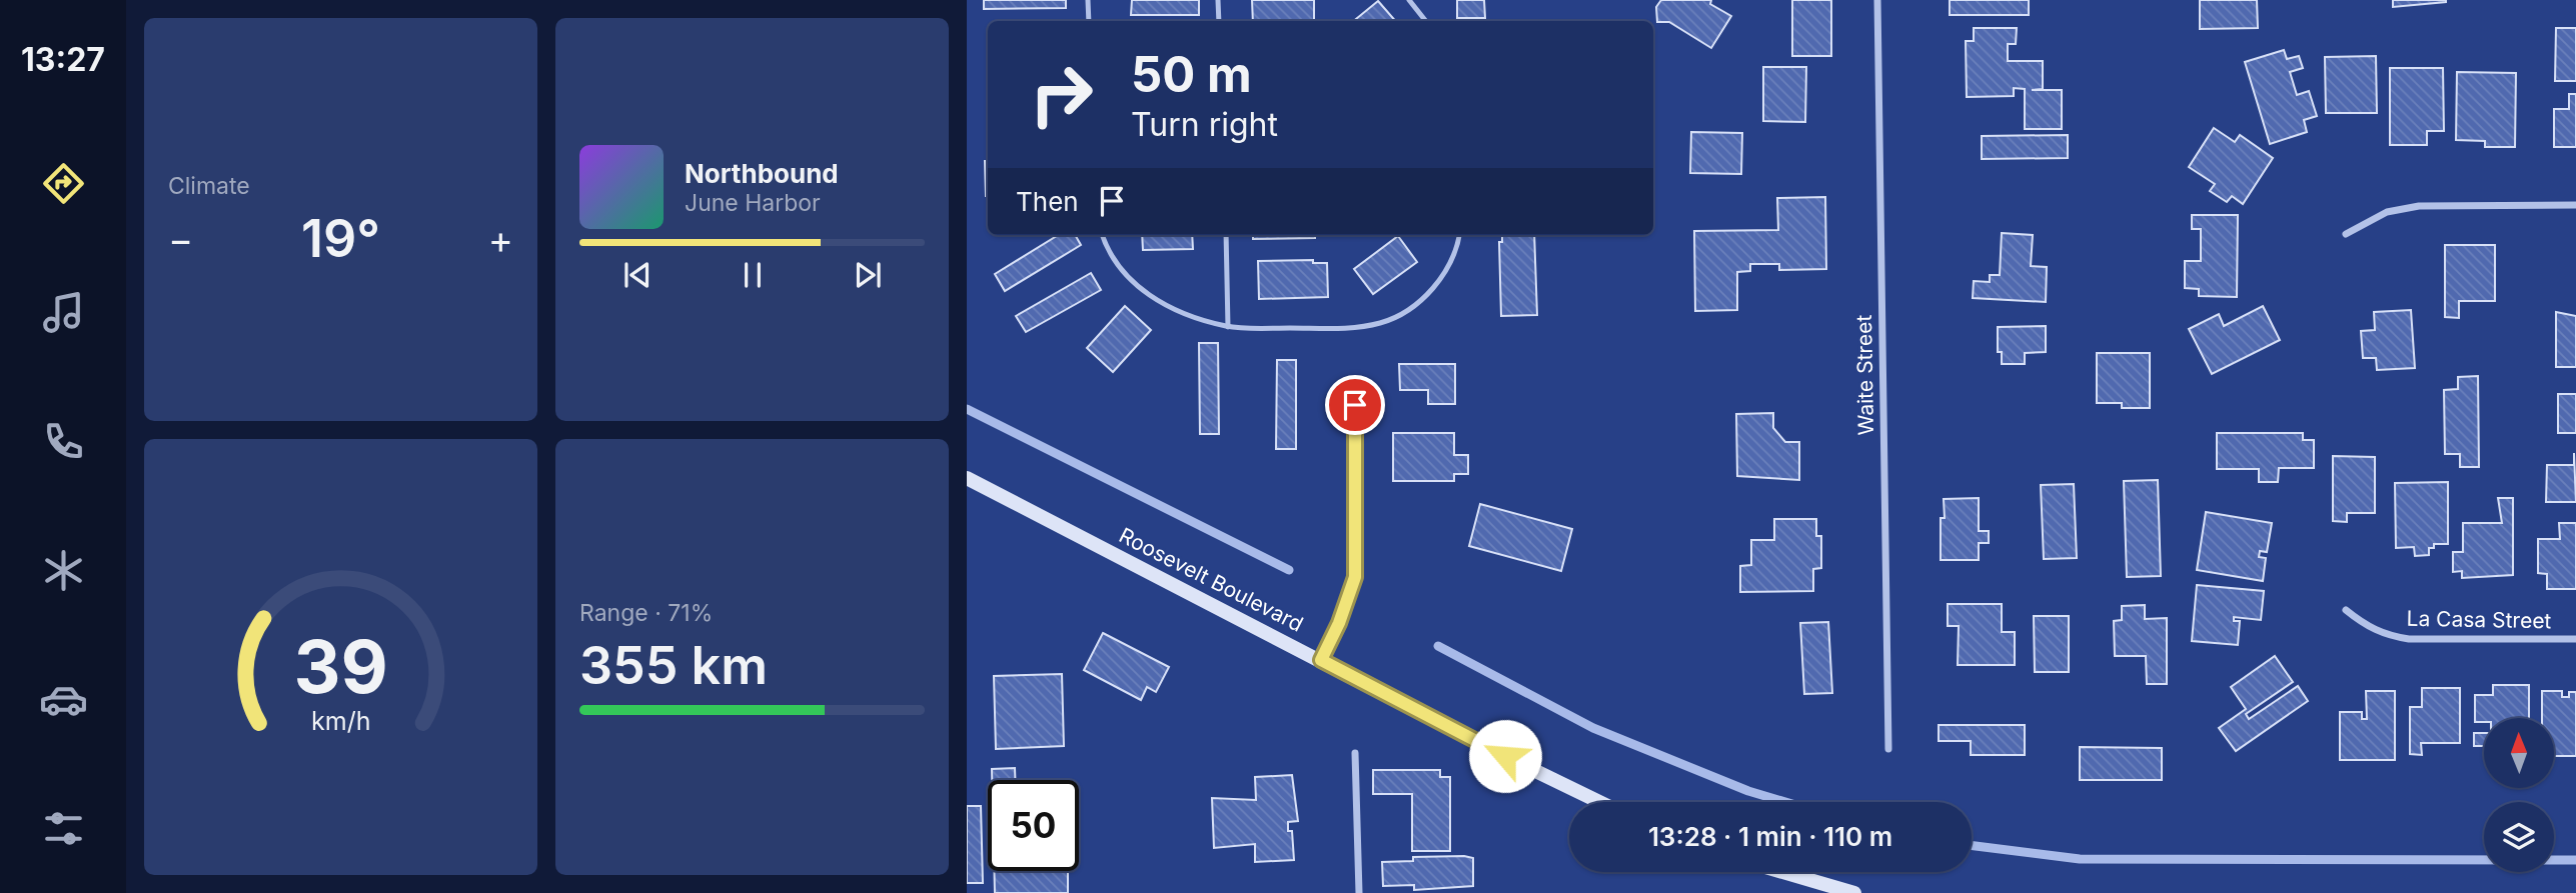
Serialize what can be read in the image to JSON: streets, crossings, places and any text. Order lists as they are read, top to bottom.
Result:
{
  "streets": {
    "main road": ["Roosevelt Boulevard"],
    "street": ["Waite Street", "La Casa Street"]
  },
  "north": "top",
  "page": {
    "tabs": "13:27",
    "tile": [
      "Climate",
      ["Range · 71%", "355 km"]
    ],
    "turn": ["50 m", "Turn right"],
    "song": ["Northbound", "June Harbor"],
    "then": "Then",
    "heat": ["−", "19°", "+"],
    "limit": "50",
    "trip": "13:28 · 1 min · 110 m",
    "gauge": ["39", "km/h"]
  }
}
